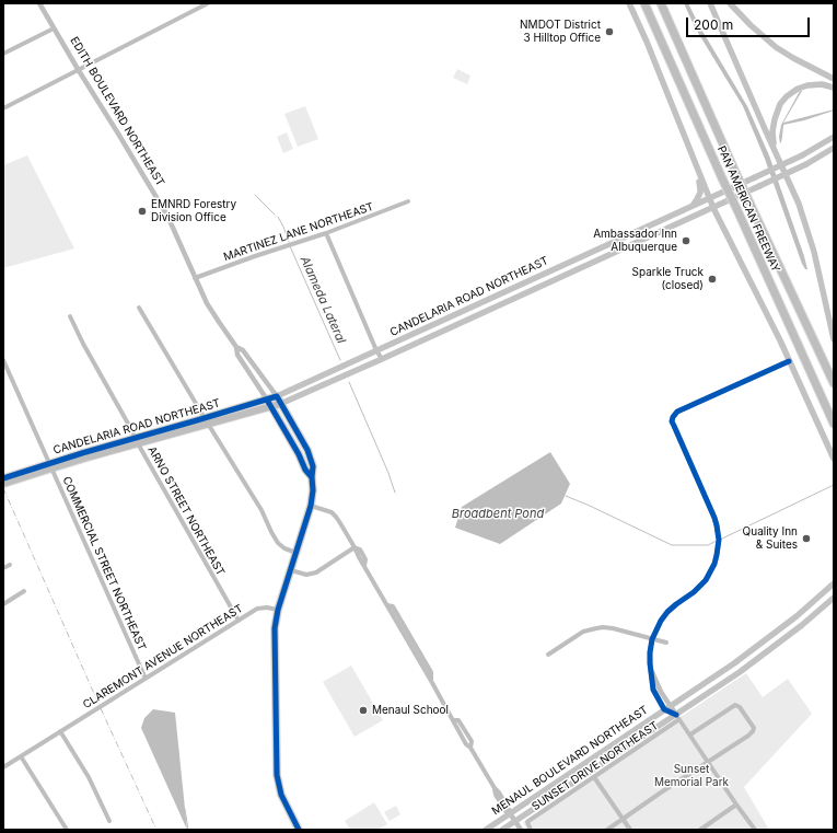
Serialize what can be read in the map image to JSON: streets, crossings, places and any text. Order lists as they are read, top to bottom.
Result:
{
  "streets": {
    "highway": ["PAN AMERICAN FREEWAY"],
    "main road": ["EDITH BOULEVARD NORTHEAST", "CANDELARIA ROAD NORTHEAST", "MENAUL BOULEVARD NORTHEAST"],
    "street": [
      "MARTINEZ LANE NORTHEAST",
      "ARNO STREET NORTHEAST",
      "COMMERCIAL STREET NORTHEAST",
      "CLAREMONT AVENUE NORTHEAST",
      "SUNSET DRIVE NORTHEAST"
    ]
  },
  "crossings": [
    ["EDITH BOULEVARD NORTHEAST", "MARTINEZ LANE NORTHEAST"],
    ["EDITH BOULEVARD NORTHEAST", "CANDELARIA ROAD NORTHEAST"],
    ["EDITH BOULEVARD NORTHEAST", "CLAREMONT AVENUE NORTHEAST"],
    ["CANDELARIA ROAD NORTHEAST", "ARNO STREET NORTHEAST"],
    ["CANDELARIA ROAD NORTHEAST", "COMMERCIAL STREET NORTHEAST"],
    ["ARNO STREET NORTHEAST", "CLAREMONT AVENUE NORTHEAST"],
    ["COMMERCIAL STREET NORTHEAST", "CLAREMONT AVENUE NORTHEAST"],
    ["MENAUL BOULEVARD NORTHEAST", "SUNSET DRIVE NORTHEAST"]
  ],
  "water": ["Alameda Lateral", "Broadbent Pond"],
  "parks": ["Sunset Memorial Park"],
  "places": [
    "NMDOT District 3 Hilltop Office",
    "EMNRD Forestry Division Office",
    "Ambassador Inn Albuquerque",
    "Sparkle Truck (closed)",
    "Quality Inn & Suites",
    "Menaul School"
  ],
  "scale_bar": "200 m"
}
